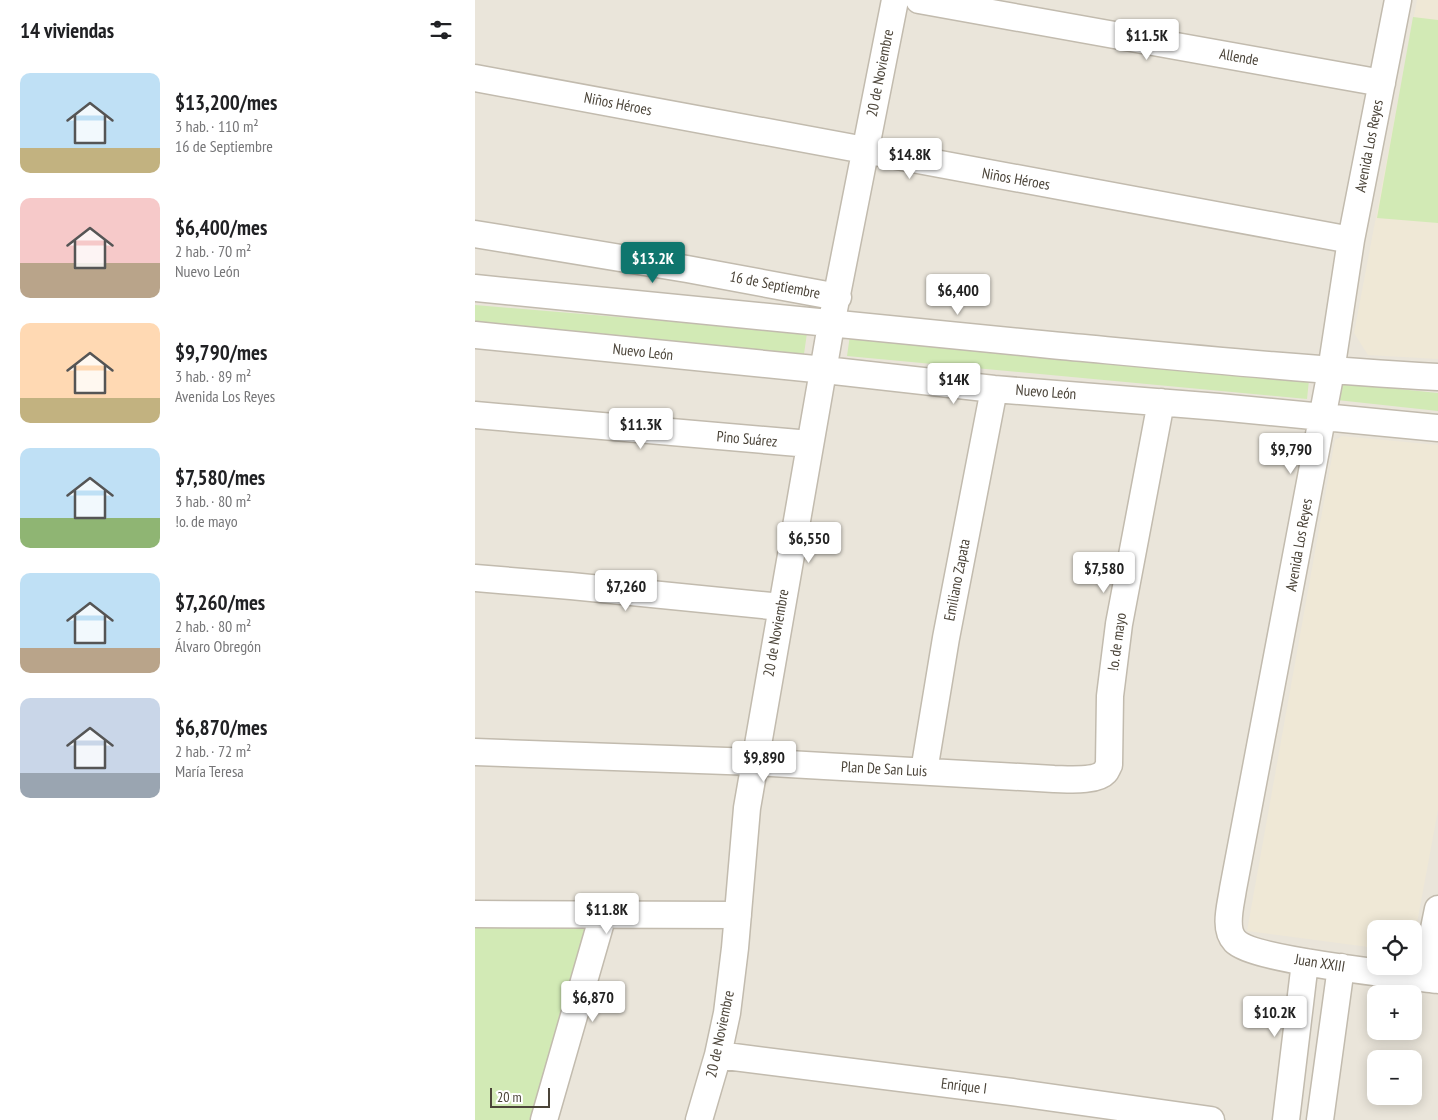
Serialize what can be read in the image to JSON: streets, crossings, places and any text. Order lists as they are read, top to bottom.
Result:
{
  "streets": {
    "street": [
      "Allende",
      "20 de Noviembre",
      "Niños Héroes",
      "Avenida Los Reyes",
      "16 de Septiembre",
      "Nuevo León",
      "Pino Suárez",
      "Emiliano Zapata",
      "!o. de mayo",
      "Plan De San Luis",
      "Juan XXIII",
      "Enrique I"
    ]
  },
  "crossings": [
    ["Allende", "Avenida Los Reyes"],
    ["20 de Noviembre", "Niños Héroes"],
    ["20 de Noviembre", "16 de Septiembre"],
    ["20 de Noviembre", "Nuevo León"],
    ["20 de Noviembre", "Pino Suárez"],
    ["20 de Noviembre", "Plan De San Luis"],
    ["20 de Noviembre", "Enrique I"],
    ["Niños Héroes", "Avenida Los Reyes"],
    ["Avenida Los Reyes", "Nuevo León"],
    ["Avenida Los Reyes", "Juan XXIII"],
    ["Nuevo León", "Emiliano Zapata"],
    ["Nuevo León", "!o. de mayo"],
    ["Emiliano Zapata", "Plan De San Luis"],
    ["!o. de mayo", "Plan De San Luis"]
  ],
  "scale_bar": "20 m",
  "page": {
    "heading": "14 viviendas",
    "price": [
      "$11.5K",
      "$14.8K",
      "$13.2K",
      "$6,400",
      "$14K",
      "$11.3K",
      "$9,790",
      "$6,550",
      "$7,580",
      "$7,260",
      "$9,890",
      "$11.8K",
      "$6,870",
      "$10.2K"
    ],
    "list": [
      {
        "name": "$13,200/mes",
        "note": "3 hab. · 110 m² · 16 de Septiembre"
      },
      {
        "name": "$6,400/mes",
        "note": "2 hab. · 70 m² · Nuevo León"
      },
      {
        "name": "$9,790/mes",
        "note": "3 hab. · 89 m² · Avenida Los Reyes"
      },
      {
        "name": "$7,580/mes",
        "note": "3 hab. · 80 m² · !o. de mayo"
      },
      {
        "name": "$7,260/mes",
        "note": "2 hab. · 80 m² · Álvaro Obregón"
      },
      {
        "name": "$6,870/mes",
        "note": "2 hab. · 72 m² · María Teresa"
      }
    ],
    "map_buttons": ["+", "−"],
    "scale": "20 m"
  }
}
